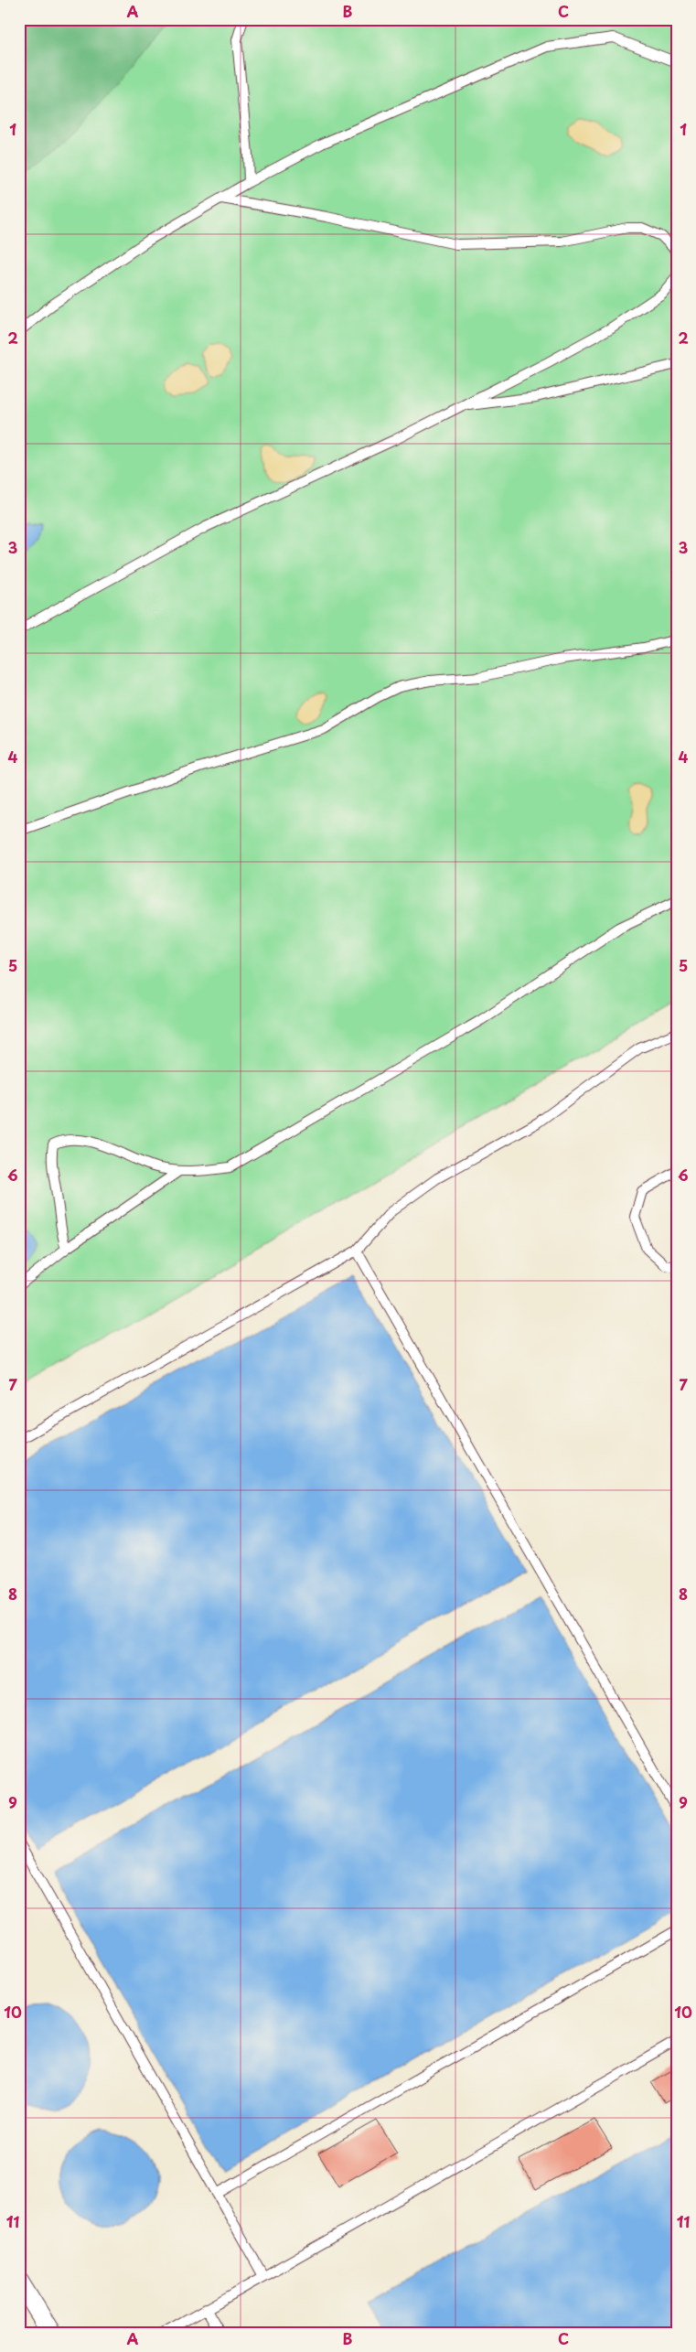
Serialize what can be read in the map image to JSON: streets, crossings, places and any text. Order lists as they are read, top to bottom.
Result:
{
  "grid": {
    "columns": ["A", "B", "C"],
    "rows": [
      "1",
      "2",
      "3",
      "4",
      "5",
      "6",
      "7",
      "8",
      "9",
      "10",
      "11"
    ]
  }
}
